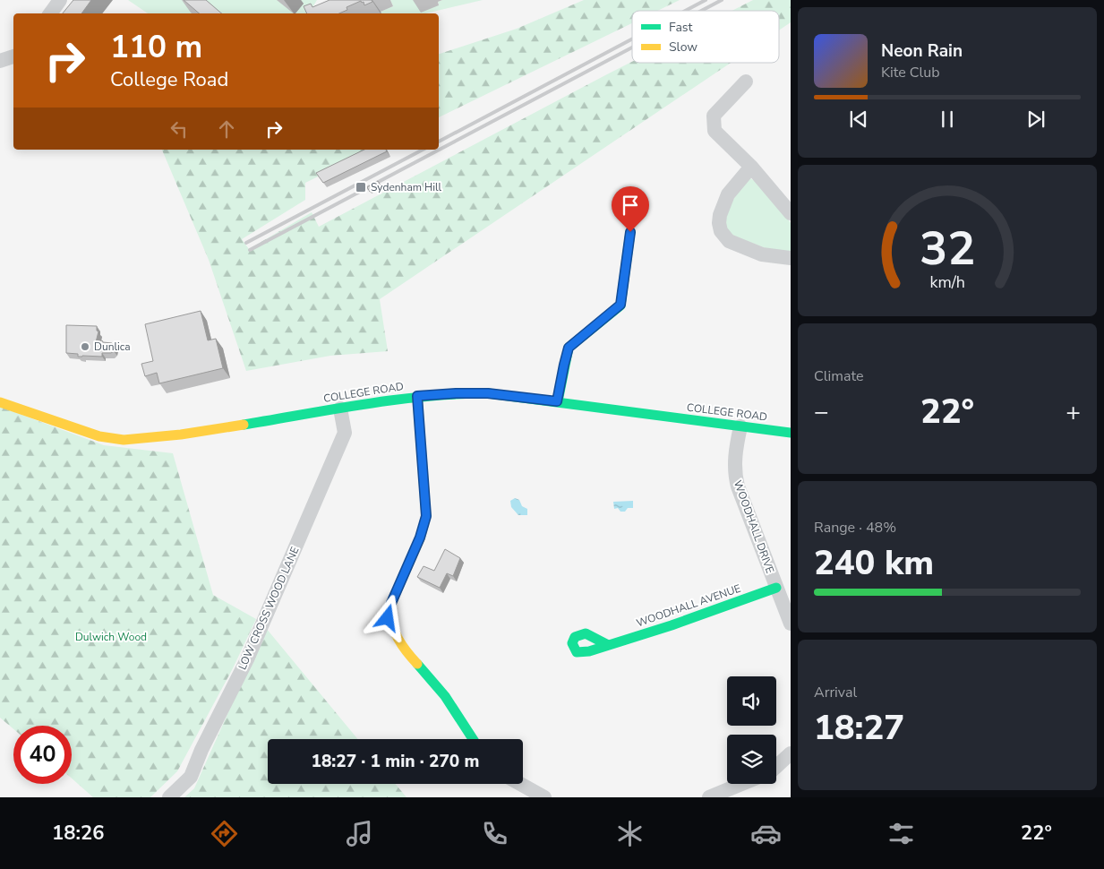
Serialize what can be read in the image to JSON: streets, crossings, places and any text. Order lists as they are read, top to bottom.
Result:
{
  "streets": {
    "street": [
      "COLLEGE ROAD",
      "WOODHALL DRIVE",
      "WOODHALL AVENUE",
      "LOW CROSS WOOD LANE"
    ]
  },
  "crossings": [
    ["COLLEGE ROAD", "WOODHALL DRIVE"],
    ["COLLEGE ROAD", "LOW CROSS WOOD LANE"],
    ["WOODHALL DRIVE", "WOODHALL AVENUE"]
  ],
  "parks": ["Dulwich Wood"],
  "places": {
    "transit": ["Sydenham Hill"],
    "other": ["Dunlica"]
  },
  "legend": ["Fast", "Slow"],
  "page": {
    "turn": ["110 m", "College Road"],
    "song": ["Neon Rain", "Kite Club"],
    "tile": [
      "Climate",
      ["Range · 48%", "240 km"],
      ["Arrival", "18:27"]
    ],
    "heat": ["−", "22°", "+"],
    "limit": "40",
    "trip": "18:27 · 1 min · 270 m",
    "tabs": ["18:26", "22°"],
    "gauge": ["32", "km/h"]
  }
}
